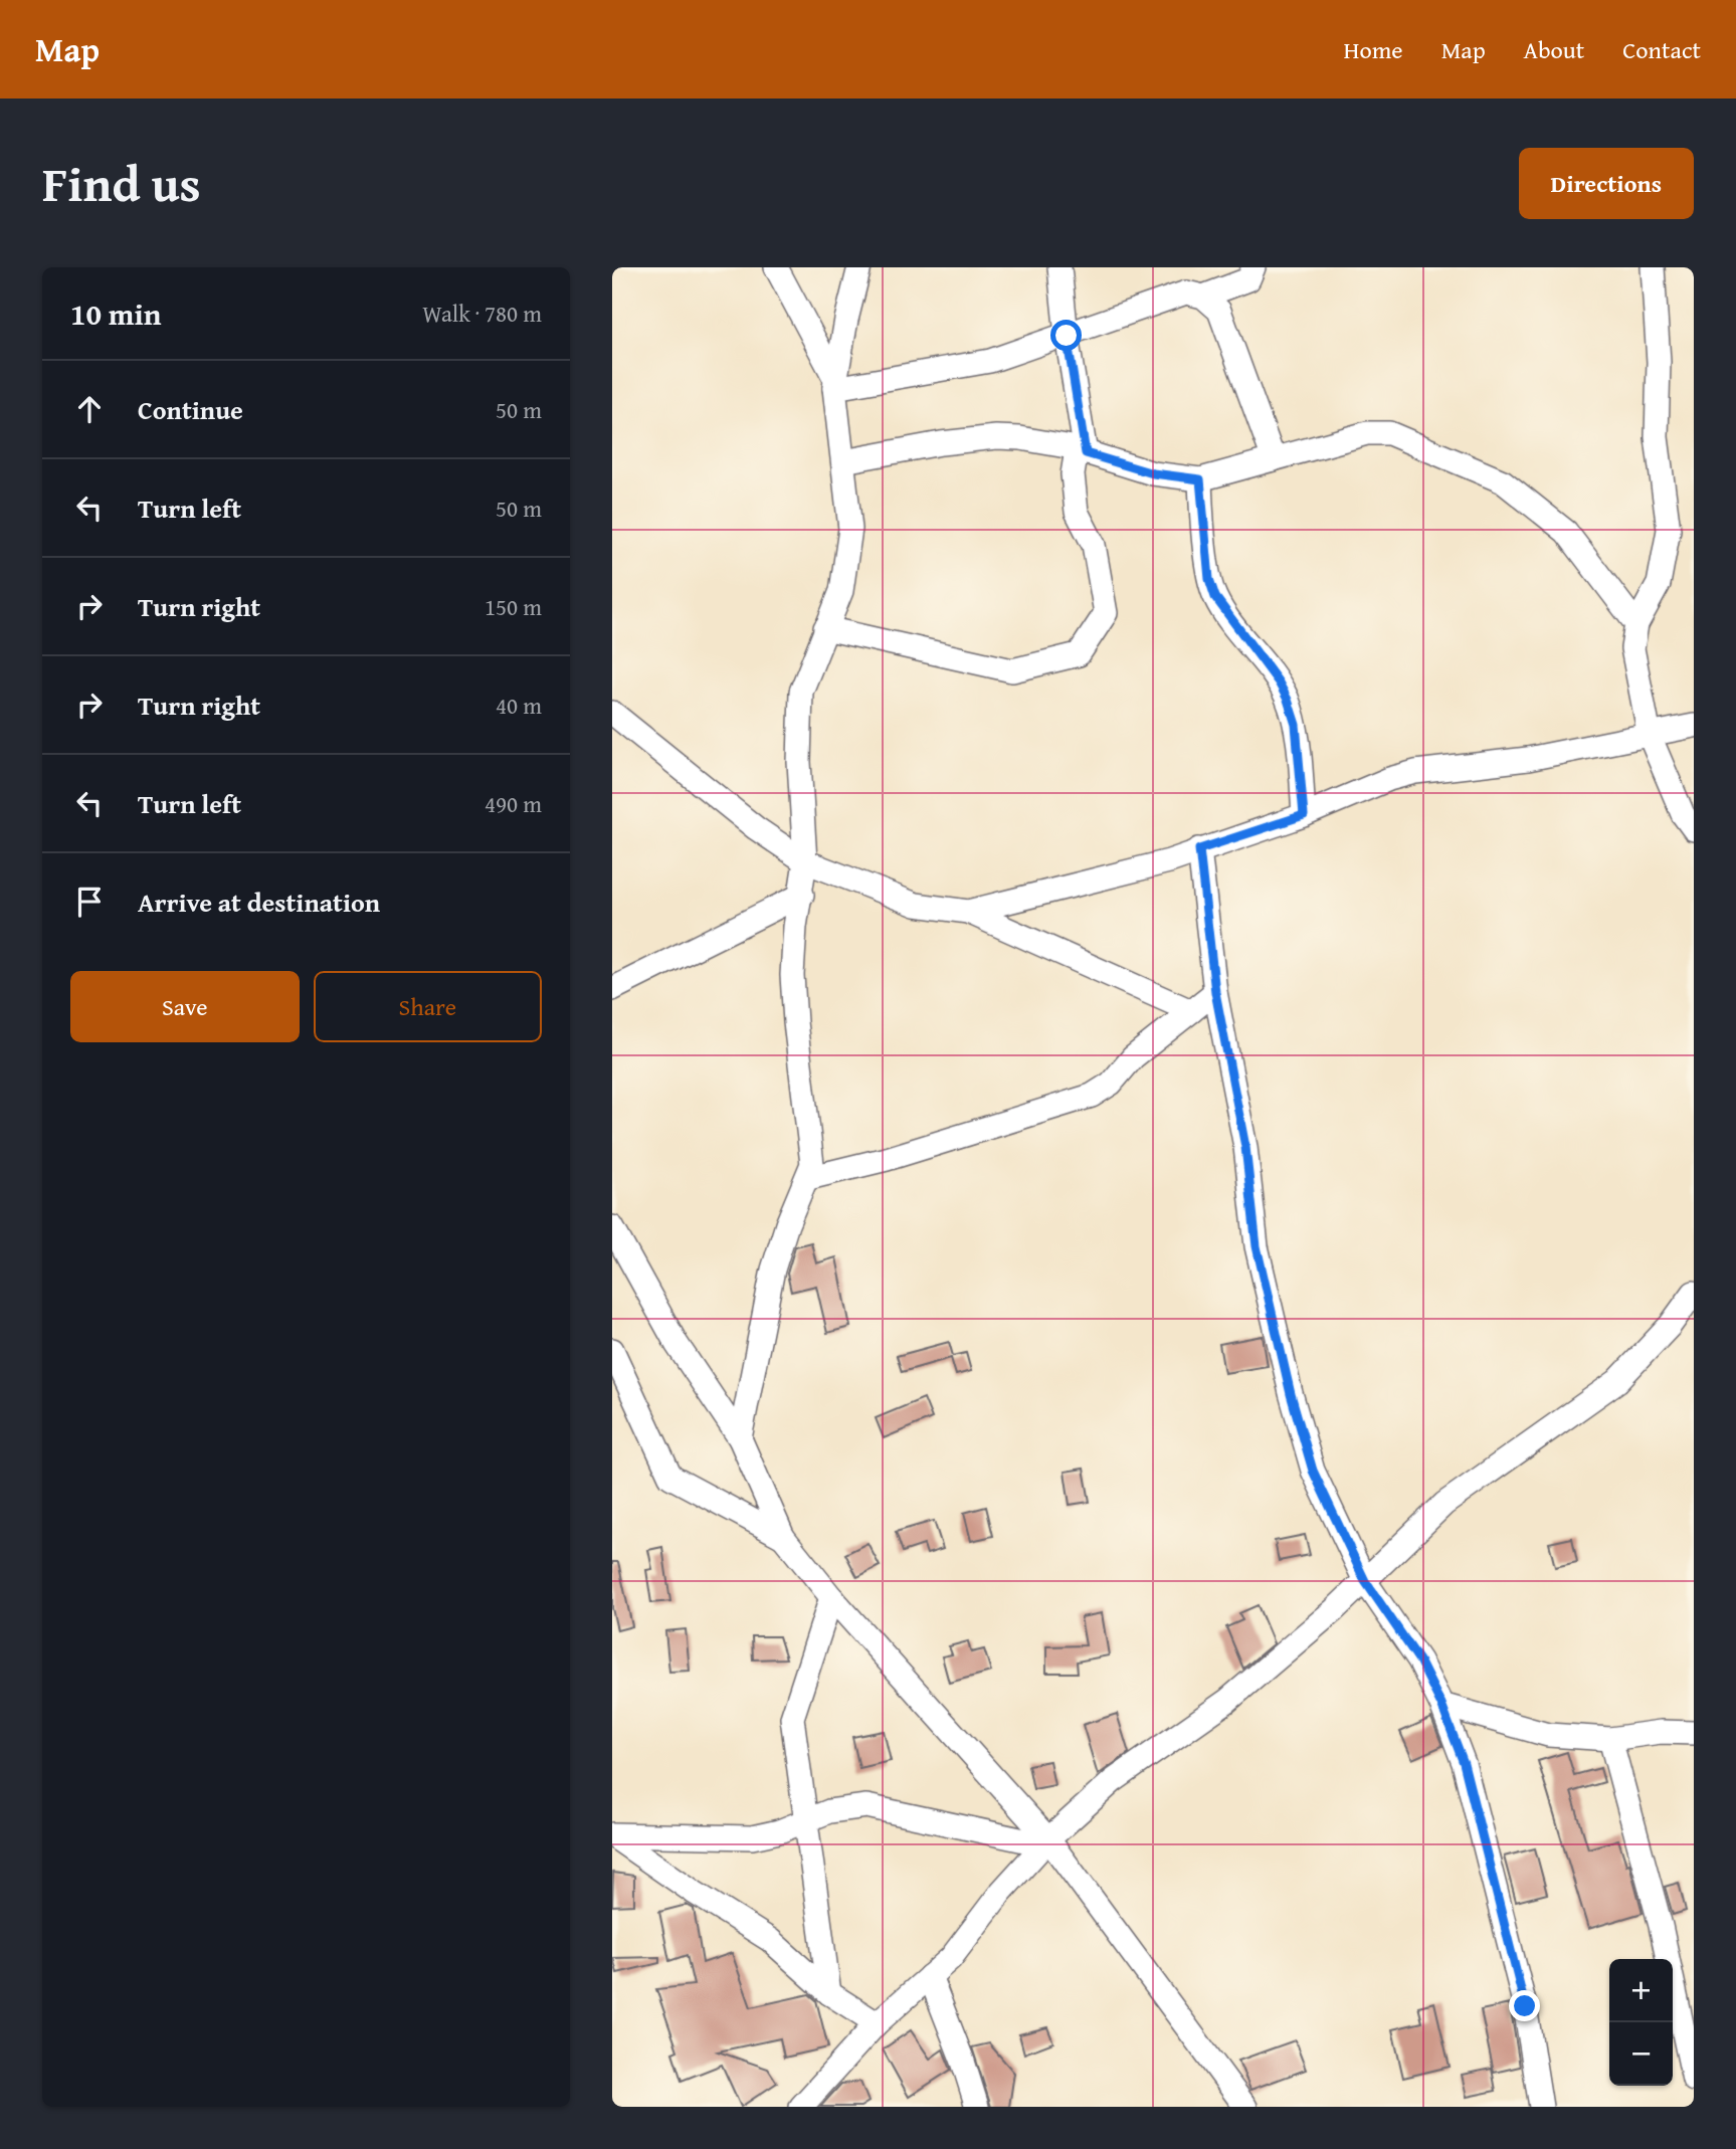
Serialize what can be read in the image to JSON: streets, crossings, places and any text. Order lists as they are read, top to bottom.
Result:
{
  "page": {
    "header": "Map",
    "nav": [
      "Home",
      "Map",
      "About",
      "Contact"
    ],
    "title": "Find us",
    "buttons": [
      "Directions",
      ["Save", "Share"]
    ],
    "heading": ["10 min", "Walk · 780 m"],
    "list": [
      ["Continue", "50 m"],
      ["Turn left", "50 m"],
      ["Turn right", "150 m"],
      ["Turn right", "40 m"],
      ["Turn left", "490 m"],
      "Arrive at destination"
    ],
    "map_buttons": ["+", "−"]
  }
}
